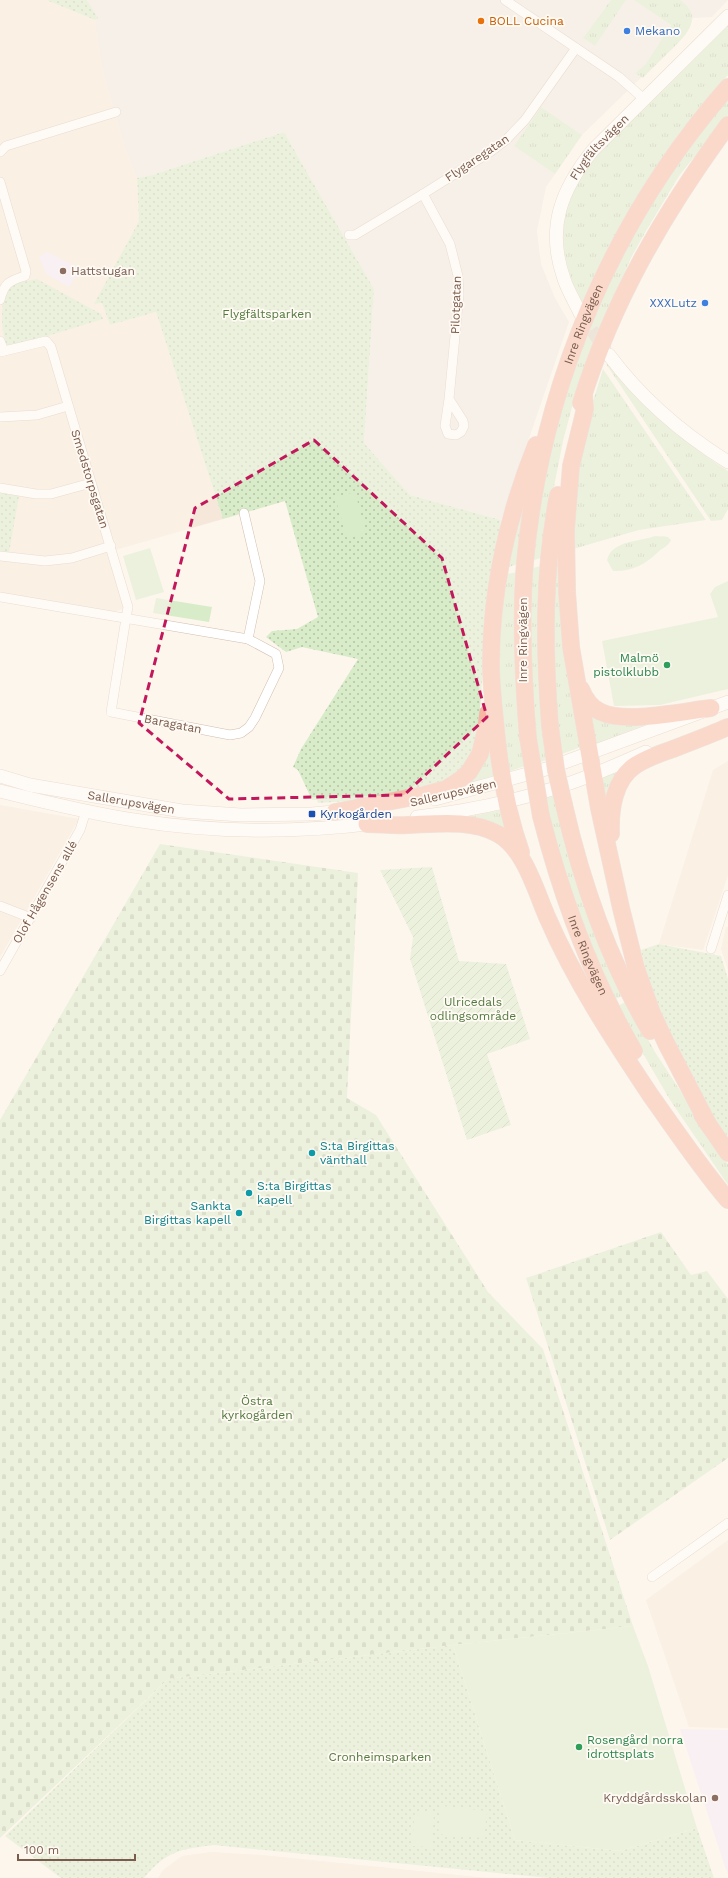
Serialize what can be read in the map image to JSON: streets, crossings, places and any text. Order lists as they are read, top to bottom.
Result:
{
  "streets": {
    "highway": ["Inre Ringvägen"],
    "main road": ["Flygfältsvägen", "Sallerupsvägen"],
    "street": [
      "Flygaregatan",
      "Pilotgatan",
      "Smedstorpsgatan",
      "Baragatan",
      "Olof Hågensens allé"
    ]
  },
  "crossings": [
    ["Flygaregatan", "Pilotgatan"],
    ["Smedstorpsgatan", "Baragatan"],
    ["Sallerupsvägen", "Olof Hågensens allé"]
  ],
  "parks": [
    "Flygfältsparken",
    "Ulricedals odlingsområde",
    "Östra kyrkogården",
    "Cronheimsparken"
  ],
  "places": {
    "other": [
      "BOLL Cucina",
      "Mekano",
      "Hattstugan",
      "XXXLutz",
      "Malmö pistolklubb",
      "S:ta Birgittas vänthall",
      "S:ta Birgittas kapell",
      "Sankta Birgittas kapell",
      "Rosengård norra idrottsplats",
      "Kryddgårdsskolan"
    ],
    "transit": ["Kyrkogården"]
  },
  "scale_bar": "100 m"
}
